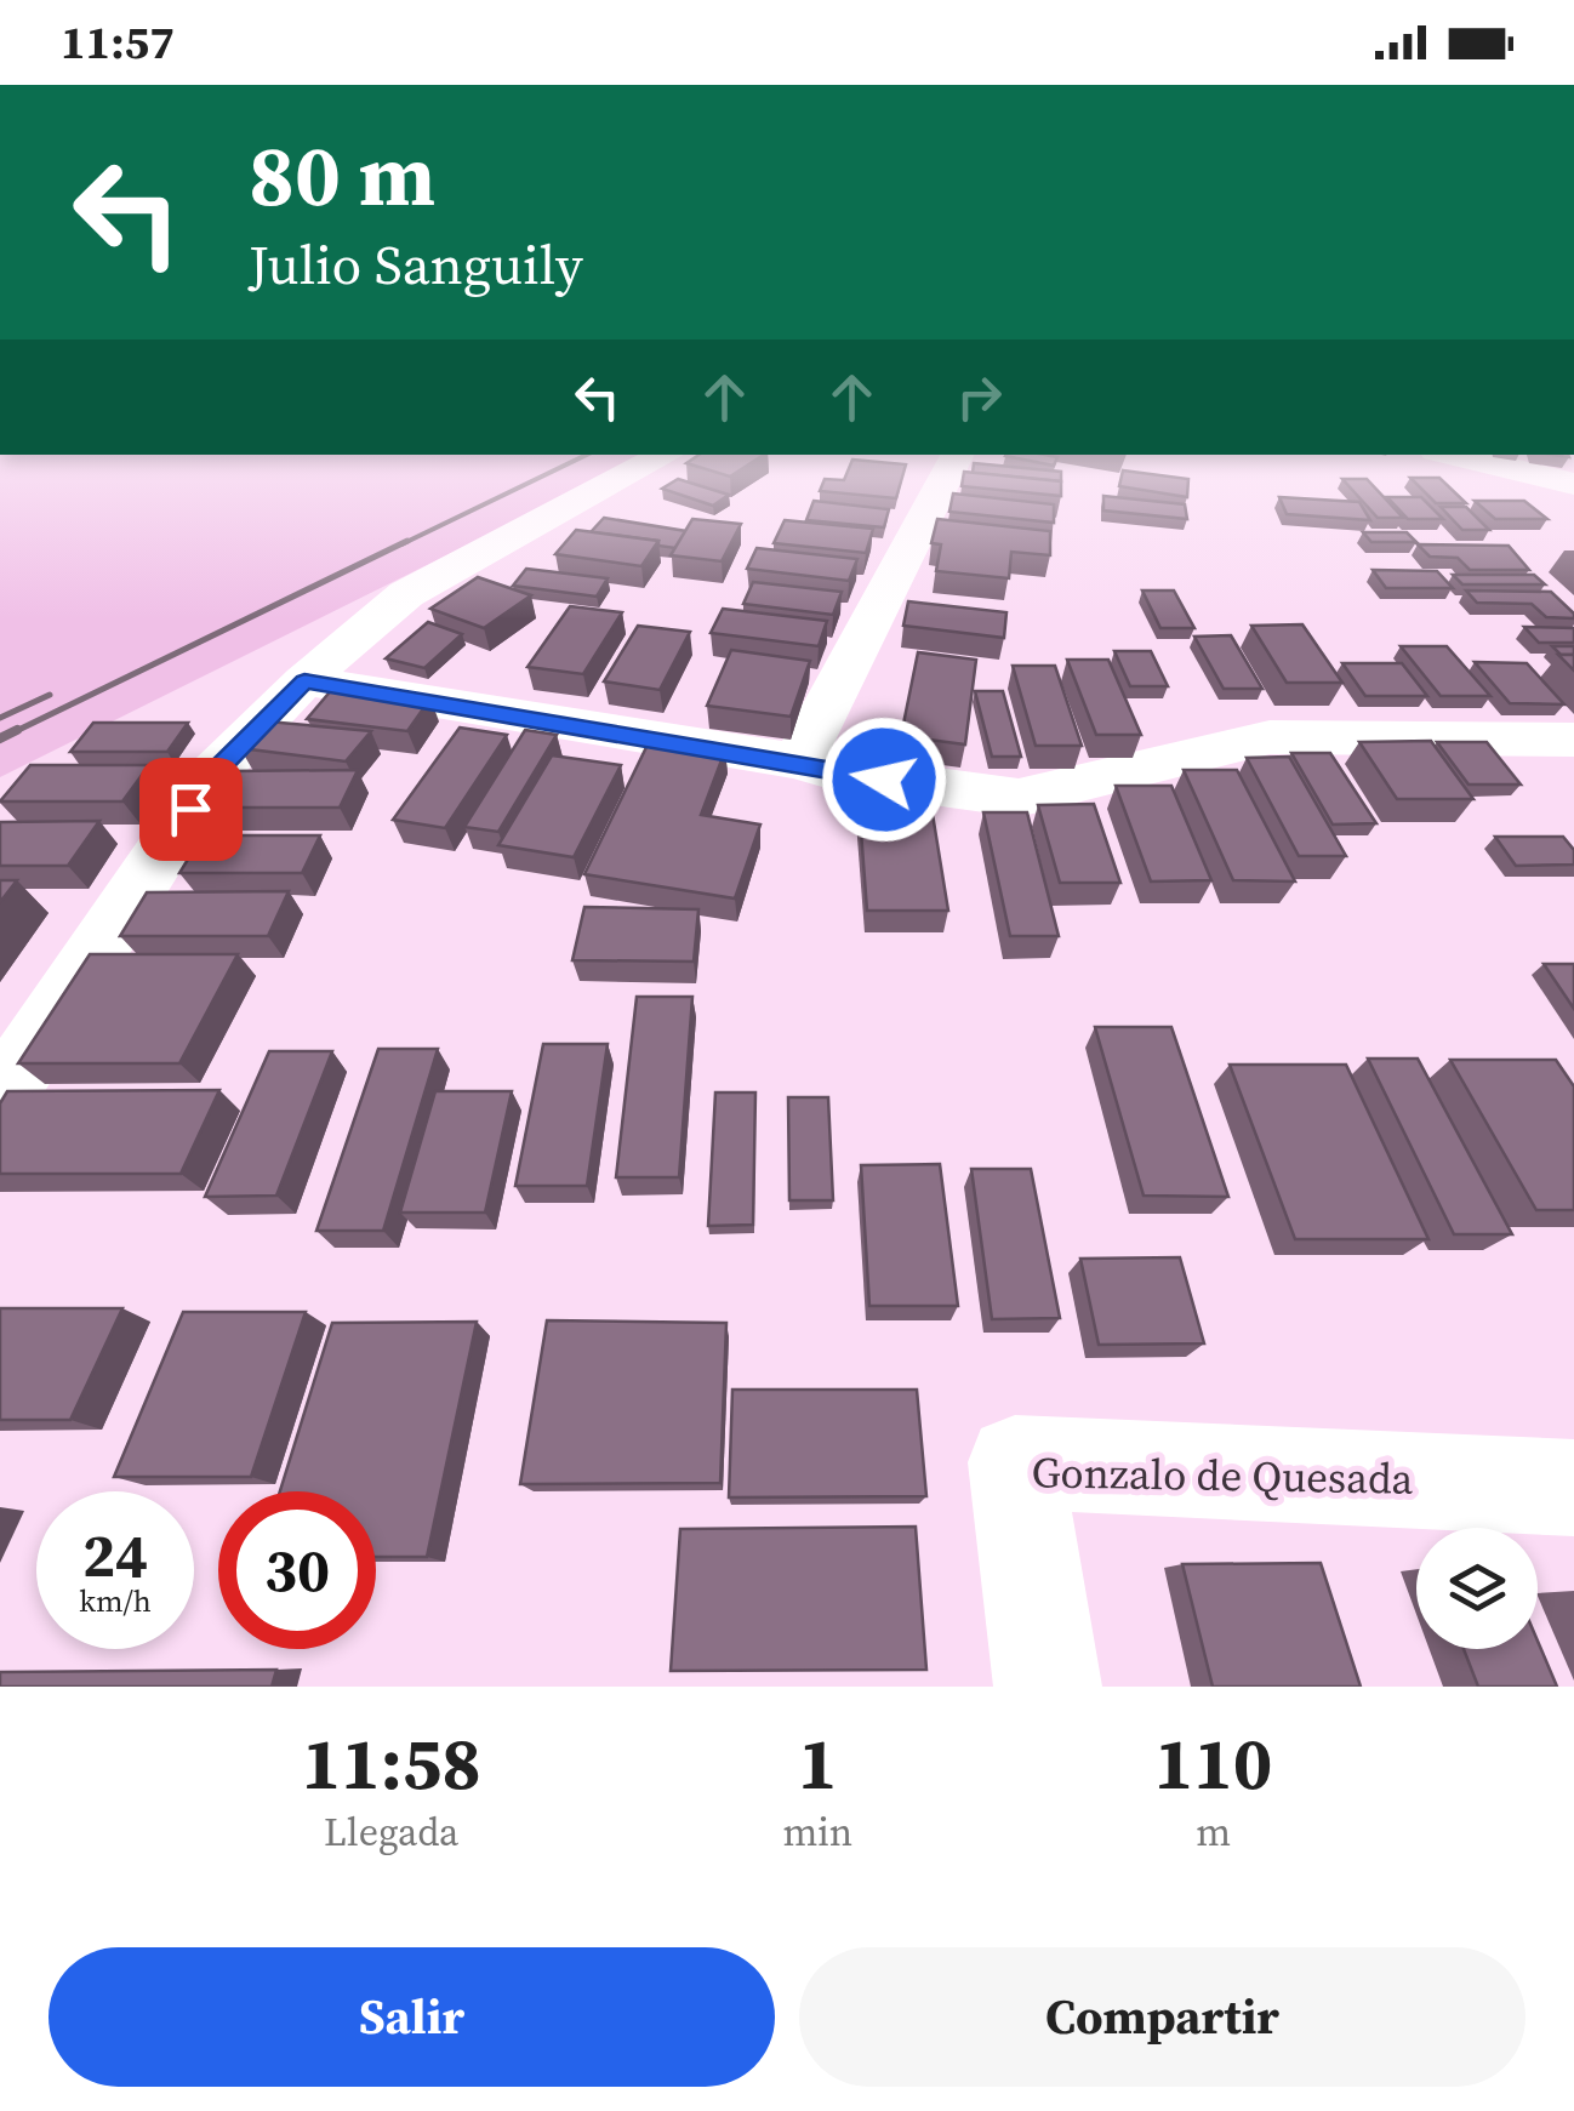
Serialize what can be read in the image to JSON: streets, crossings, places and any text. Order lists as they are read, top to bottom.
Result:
{
  "streets": {
    "street": ["Gonzalo de Quesada"]
  },
  "page": {
    "status": "11:57",
    "turn": ["80 m", "Julio Sanguily"],
    "speed": "24 km/h",
    "limit": "30",
    "eta": [
      "11:58",
      "Llegada",
      "1",
      "min",
      "110",
      "m"
    ],
    "buttons": ["Salir", "Compartir"]
  }
}
